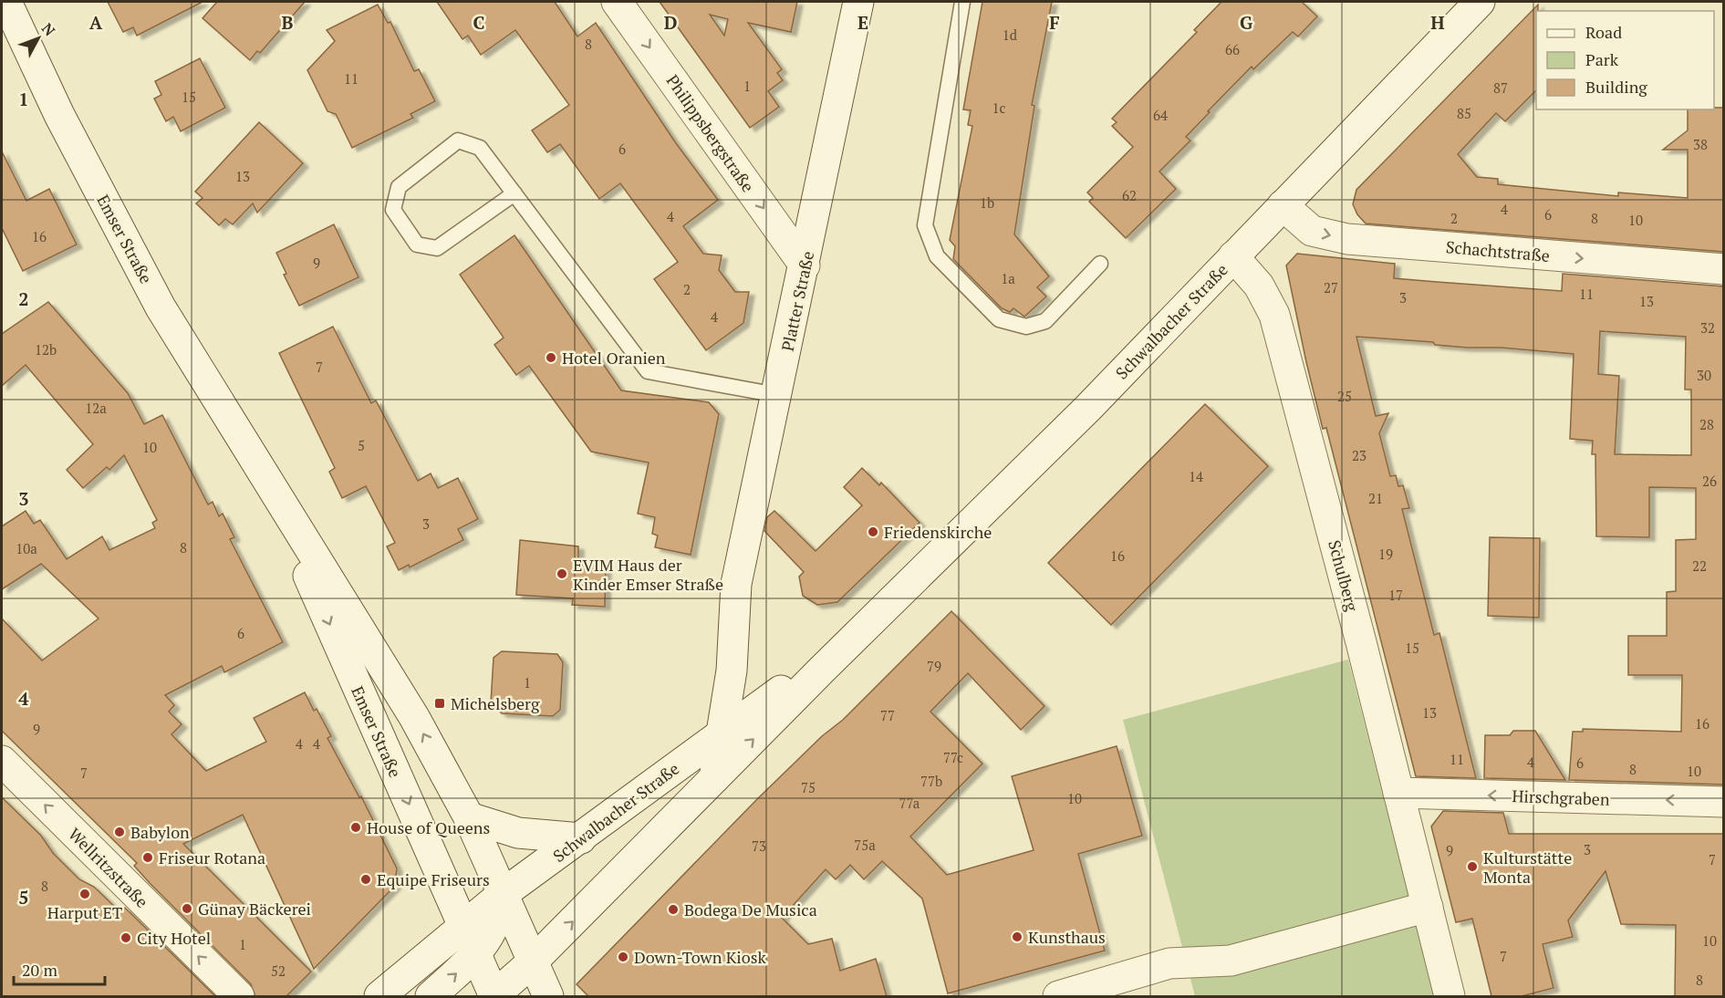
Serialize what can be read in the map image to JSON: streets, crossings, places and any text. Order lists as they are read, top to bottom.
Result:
{
  "streets": {
    "street": [
      "Philippsbergstraße",
      "Emser Straße",
      "Schachtstraße",
      "Platter Straße",
      "Schwalbacher Straße",
      "Schulberg",
      "Hirschgraben",
      "Wellritzstraße"
    ]
  },
  "crossings": [
    ["Philippsbergstraße", "Platter Straße"],
    ["Emser Straße", "Schwalbacher Straße"],
    ["Schachtstraße", "Schwalbacher Straße"],
    ["Platter Straße", "Schwalbacher Straße"],
    ["Schwalbacher Straße", "Schulberg"],
    ["Schulberg", "Hirschgraben"]
  ],
  "one_way": [
    "Philippsbergstraße",
    "Schachtstraße",
    "Hirschgraben",
    "Wellritzstraße"
  ],
  "places": {
    "other": [
      "Hotel Oranien",
      "Friedenskirche",
      "EVIM Haus der Kinder Emser Straße",
      "House of Queens",
      "Babylon",
      "Friseur Rotana",
      "Kulturstätte Monta",
      "Equipe Friseurs",
      "Harput ET",
      "Günay Bäckerei",
      "Bodega De Musica",
      "Kunsthaus",
      "City Hotel",
      "Down-Town Kiosk"
    ],
    "transit": ["Michelsberg"]
  },
  "house_numbers": [
    "1d",
    "8",
    "66",
    "11",
    "1",
    "87",
    "15",
    "1c",
    "85",
    "64",
    "38",
    "6",
    "13",
    "62",
    "1b",
    "4",
    "6",
    "4",
    "2",
    "8",
    "10",
    "16",
    "9",
    "1a",
    "27",
    "2",
    "11",
    "3",
    "13",
    "4",
    "32",
    "12b",
    "7",
    "30",
    "25",
    "12a",
    "28",
    "5",
    "10",
    "23",
    "14",
    "26",
    "21",
    "3",
    "8",
    "10a",
    "19",
    "16",
    "22",
    "17",
    "6",
    "15",
    "79",
    "1",
    "13",
    "77",
    "16",
    "9",
    "4",
    "4",
    "77c",
    "11",
    "4",
    "6",
    "8",
    "10",
    "7",
    "77b",
    "75",
    "10",
    "77a",
    "75a",
    "73",
    "3",
    "9",
    "7",
    "8",
    "10",
    "1",
    "7",
    "52",
    "8"
  ],
  "legend": ["Road", "Park", "Building"],
  "scale_bar": "20 m",
  "north": "top right",
  "grid": {
    "columns": [
      "A",
      "B",
      "C",
      "D",
      "E",
      "F",
      "G",
      "H"
    ],
    "rows": [
      "1",
      "2",
      "3",
      "4",
      "5"
    ]
  }
}
